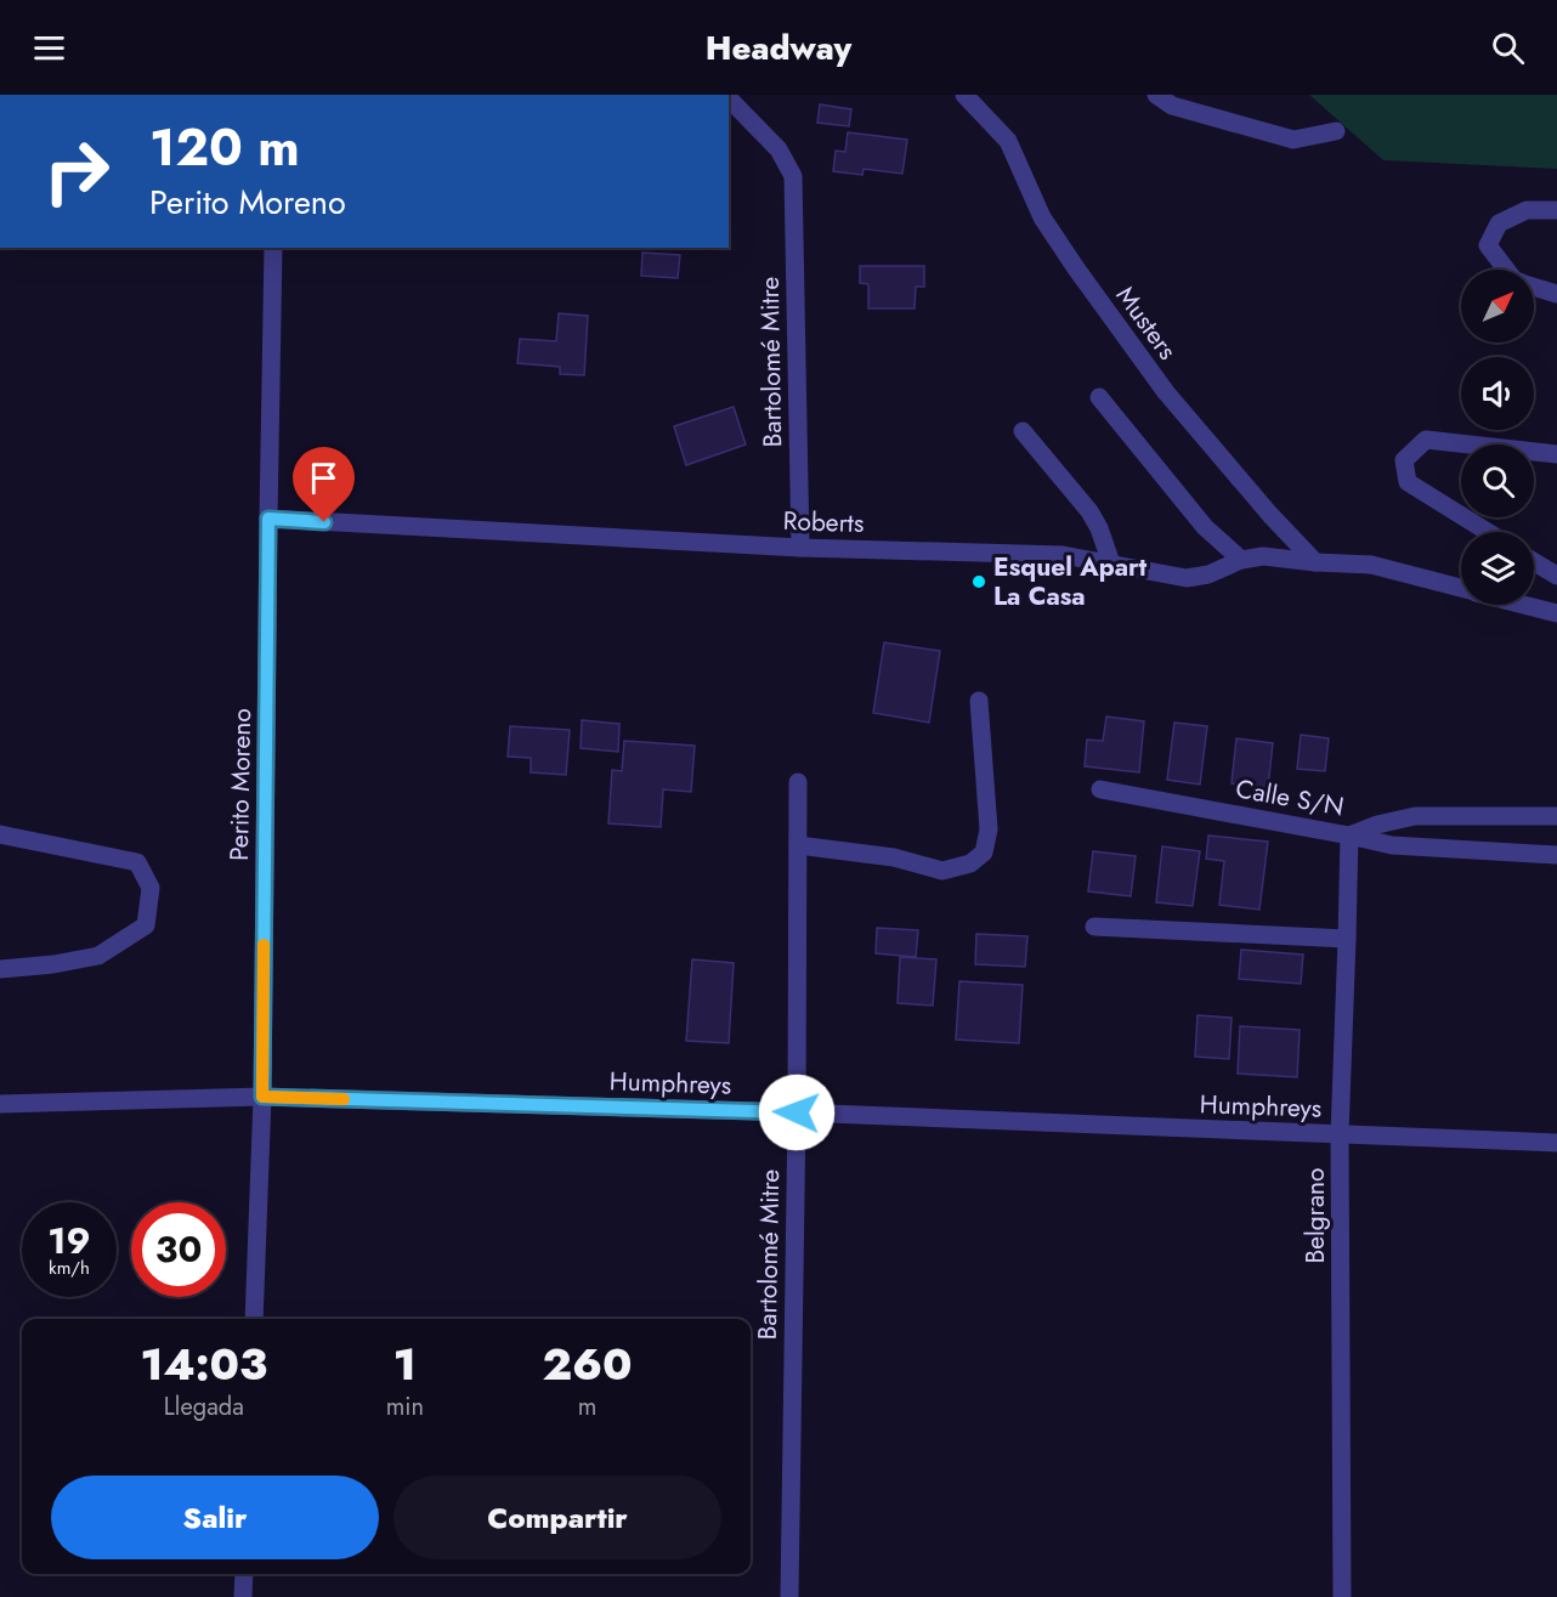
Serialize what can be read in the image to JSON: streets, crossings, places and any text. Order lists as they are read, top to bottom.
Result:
{
  "streets": {
    "street": [
      "Musters",
      "Bartolomé Mitre",
      "Roberts",
      "Perito Moreno",
      "Calle S/N",
      "Humphreys",
      "Belgrano"
    ]
  },
  "crossings": [
    ["Musters", "Roberts"],
    ["Bartolomé Mitre", "Roberts"],
    ["Bartolomé Mitre", "Humphreys"],
    ["Roberts", "Perito Moreno"],
    ["Perito Moreno", "Humphreys"],
    ["Calle S/N", "Belgrano"],
    ["Humphreys", "Belgrano"]
  ],
  "places": ["Esquel Apart La Casa"],
  "north": "top right",
  "page": {
    "header": "Headway",
    "turn": ["120 m", "Perito Moreno"],
    "speed": "19 km/h",
    "limit": "30",
    "eta": [
      "14:03",
      "Llegada",
      "1",
      "min",
      "260",
      "m"
    ],
    "buttons": ["Salir", "Compartir"]
  }
}
